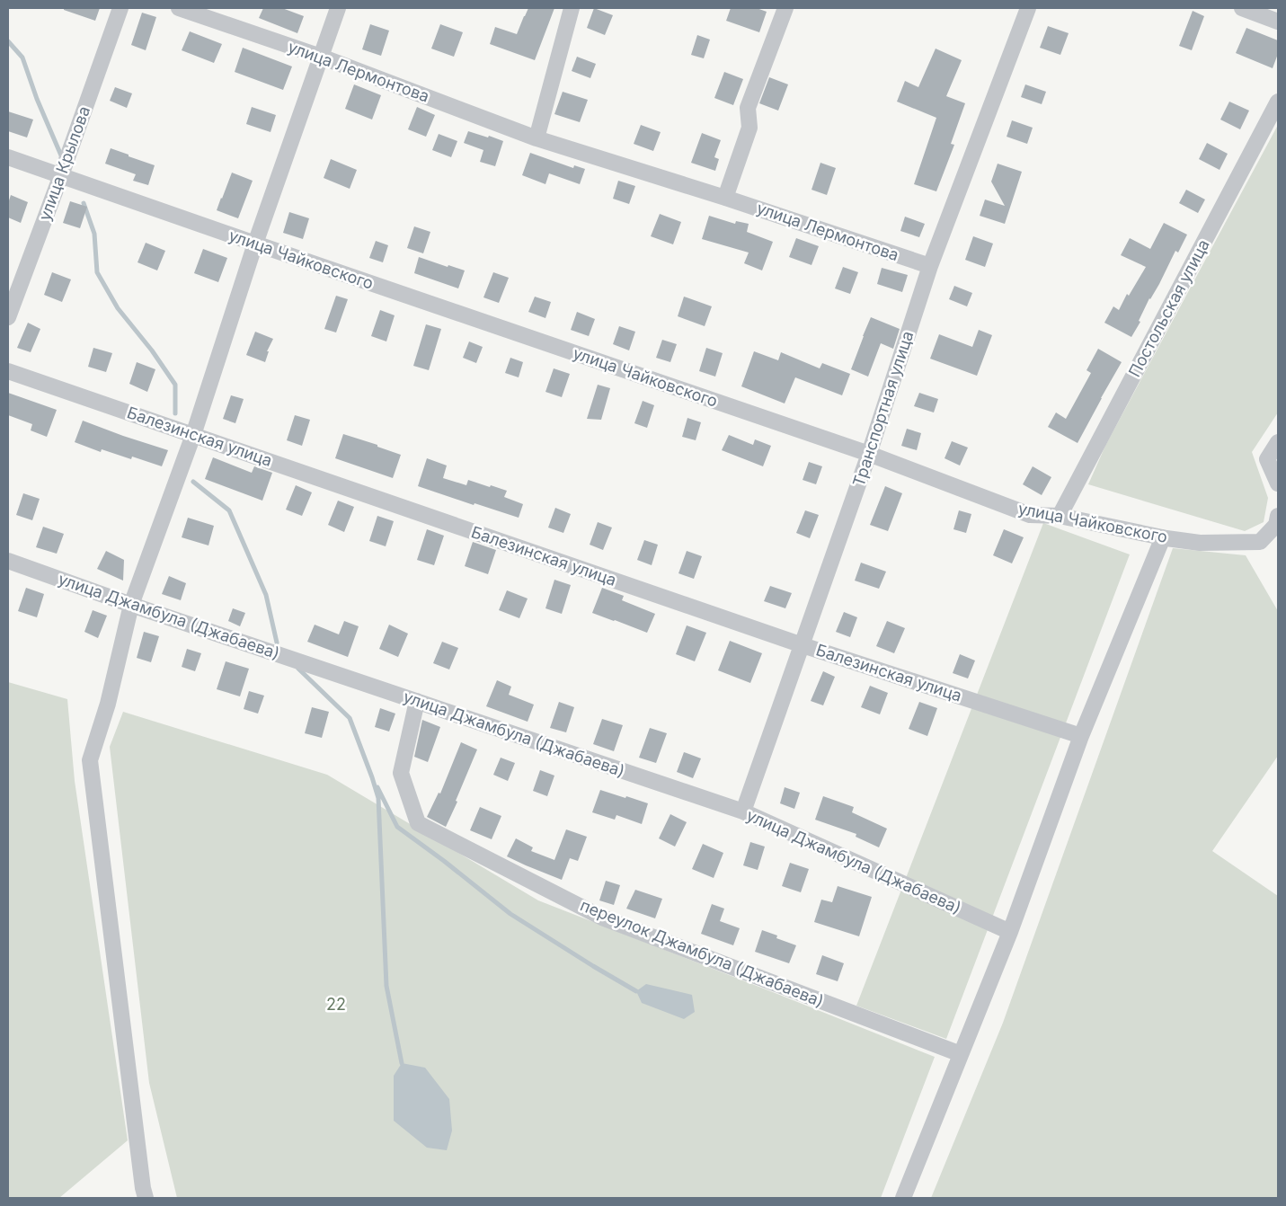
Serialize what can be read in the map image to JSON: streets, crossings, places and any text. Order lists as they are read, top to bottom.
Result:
{
  "streets": {
    "street": [
      "улица Лермонтова",
      "улица Крылова",
      "улица Чайковского",
      "Постольская улица",
      "Транспортная улица",
      "Балезинская улица",
      "улица Джамбула (Джабаева)",
      "переулок Джамбула (Джабаева)"
    ]
  },
  "crossings": [
    ["улица Лермонтова", "Транспортная улица"],
    ["улица Крылова", "улица Чайковского"],
    ["улица Чайковского", "Постольская улица"],
    ["улица Чайковского", "Транспортная улица"],
    ["Транспортная улица", "Балезинская улица"],
    ["Транспортная улица", "улица Джамбула (Джабаева)"],
    ["улица Джамбула (Джабаева)", "переулок Джамбула (Джабаева)"]
  ],
  "parks": ["22"]
}
